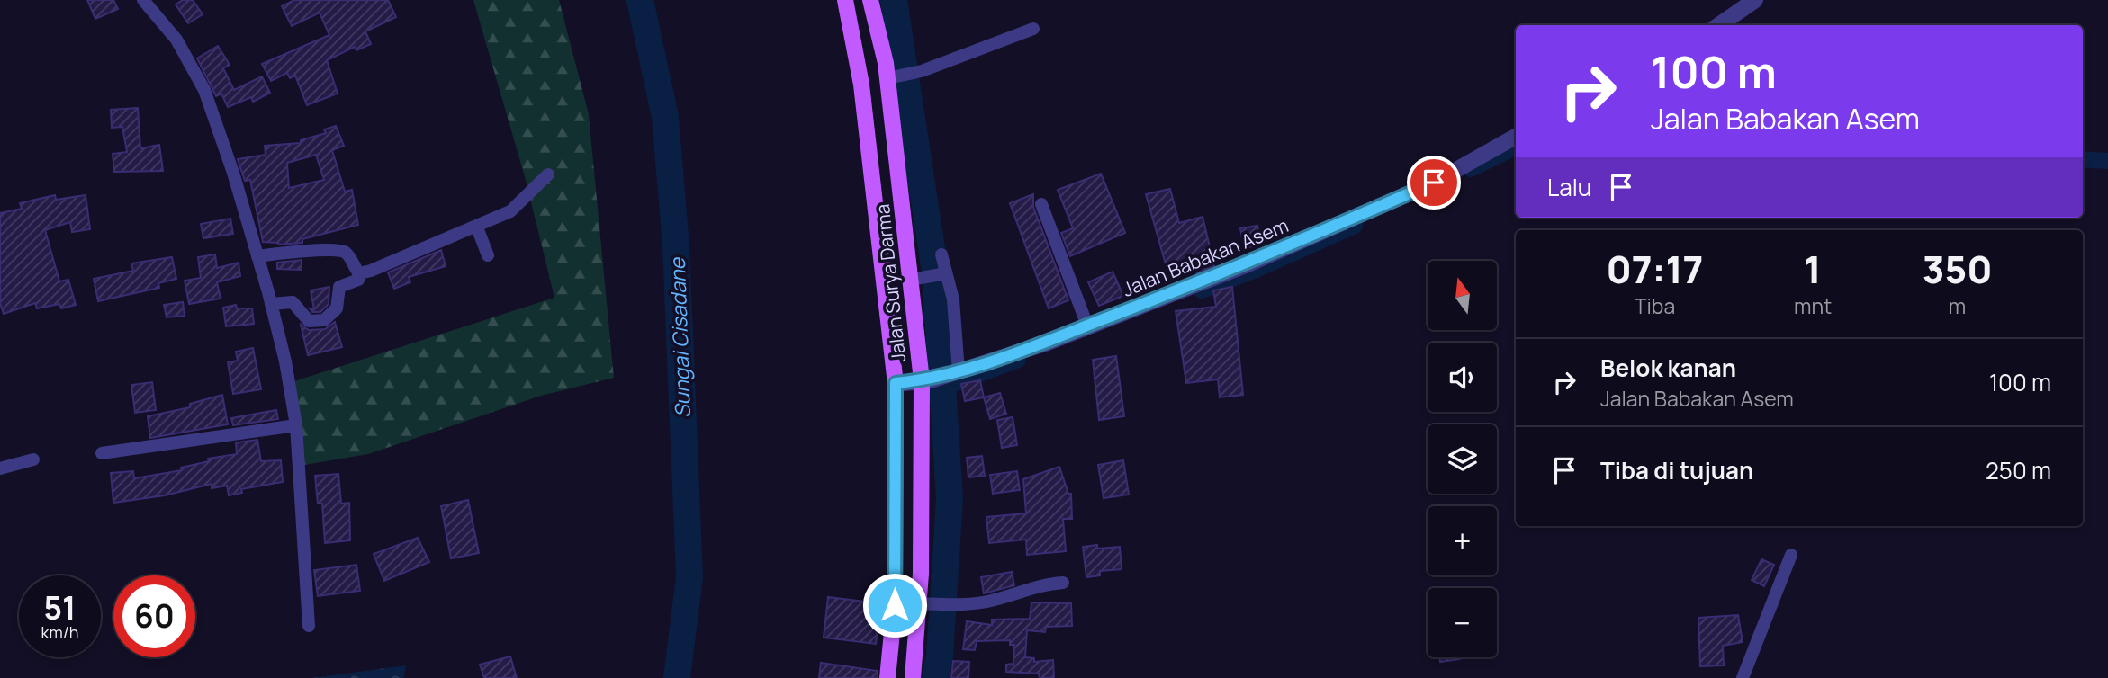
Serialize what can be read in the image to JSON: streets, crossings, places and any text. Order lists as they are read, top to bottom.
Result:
{
  "streets": {
    "main road": ["Jalan Surya Darma"],
    "street": ["Jalan Babakan Asem"]
  },
  "crossings": [
    ["Jalan Babakan Asem", "Jalan Surya Darma"]
  ],
  "water": ["Sungai Cisadane"],
  "north": "top",
  "page": {
    "turn": ["100 m", "Jalan Babakan Asem"],
    "then": "Lalu",
    "eta": [
      "07:17",
      "Tiba",
      "1",
      "mnt",
      "350",
      "m"
    ],
    "map_buttons": ["+", "−"],
    "list": [
      {
        "name": "Belok kanan",
        "note": "Jalan Babakan Asem",
        "value": "100 m"
      },
      {
        "name": "Tiba di tujuan",
        "value": "250 m"
      }
    ],
    "speed": "51 km/h",
    "limit": "60"
  }
}
